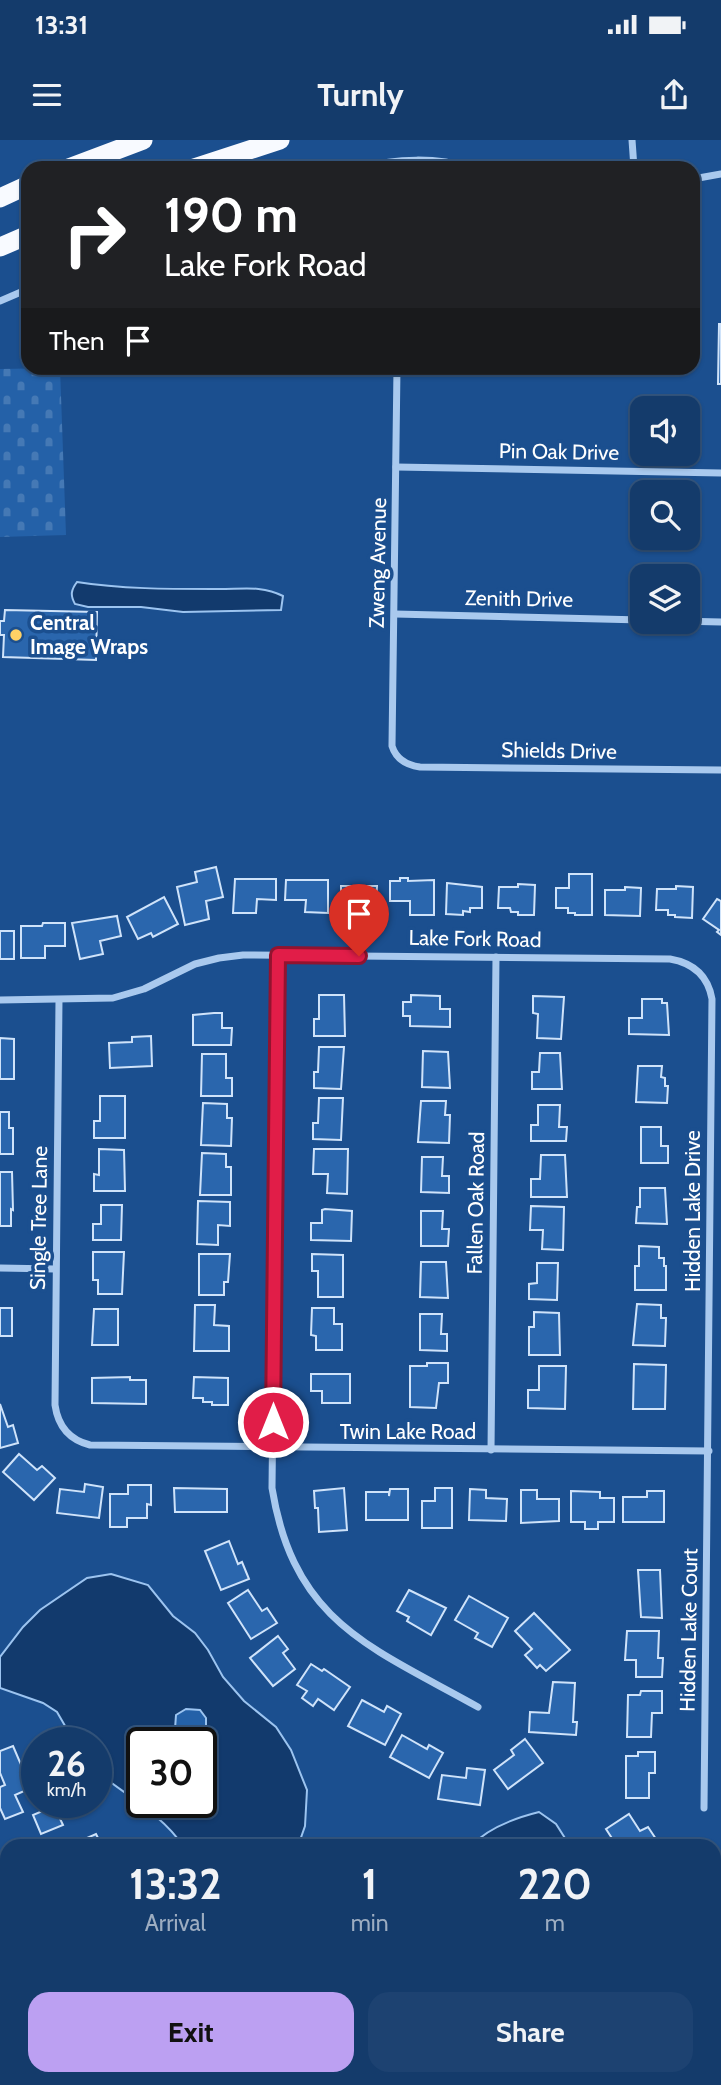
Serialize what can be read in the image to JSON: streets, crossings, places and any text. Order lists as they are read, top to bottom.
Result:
{
  "streets": {
    "street": [
      "Pin Oak Drive",
      "Zweng Avenue",
      "Zenith Drive",
      "Shields Drive",
      "Lake Fork Road",
      "Fallen Oak Road",
      "Hidden Lake Drive",
      "Single Tree Lane",
      "Twin Lake Road",
      "Hidden Lake Court"
    ]
  },
  "crossings": [
    ["Pin Oak Drive", "Zweng Avenue"],
    ["Zweng Avenue", "Zenith Drive"],
    ["Zweng Avenue", "Shields Drive"],
    ["Lake Fork Road", "Fallen Oak Road"],
    ["Lake Fork Road", "Hidden Lake Drive"],
    ["Lake Fork Road", "Single Tree Lane"],
    ["Fallen Oak Road", "Twin Lake Road"],
    ["Hidden Lake Drive", "Twin Lake Road"],
    ["Hidden Lake Drive", "Hidden Lake Court"],
    ["Single Tree Lane", "Twin Lake Road"],
    ["Twin Lake Road", "Hidden Lake Court"]
  ],
  "places": ["Central Image Wraps"],
  "page": {
    "status": "13:31",
    "header": "Turnly",
    "turn": ["190 m", "Lake Fork Road"],
    "then": "Then",
    "speed": "26 km/h",
    "limit": "30",
    "eta": [
      "13:32",
      "Arrival",
      "1",
      "min",
      "220",
      "m"
    ],
    "buttons": ["Exit", "Share"]
  }
}
